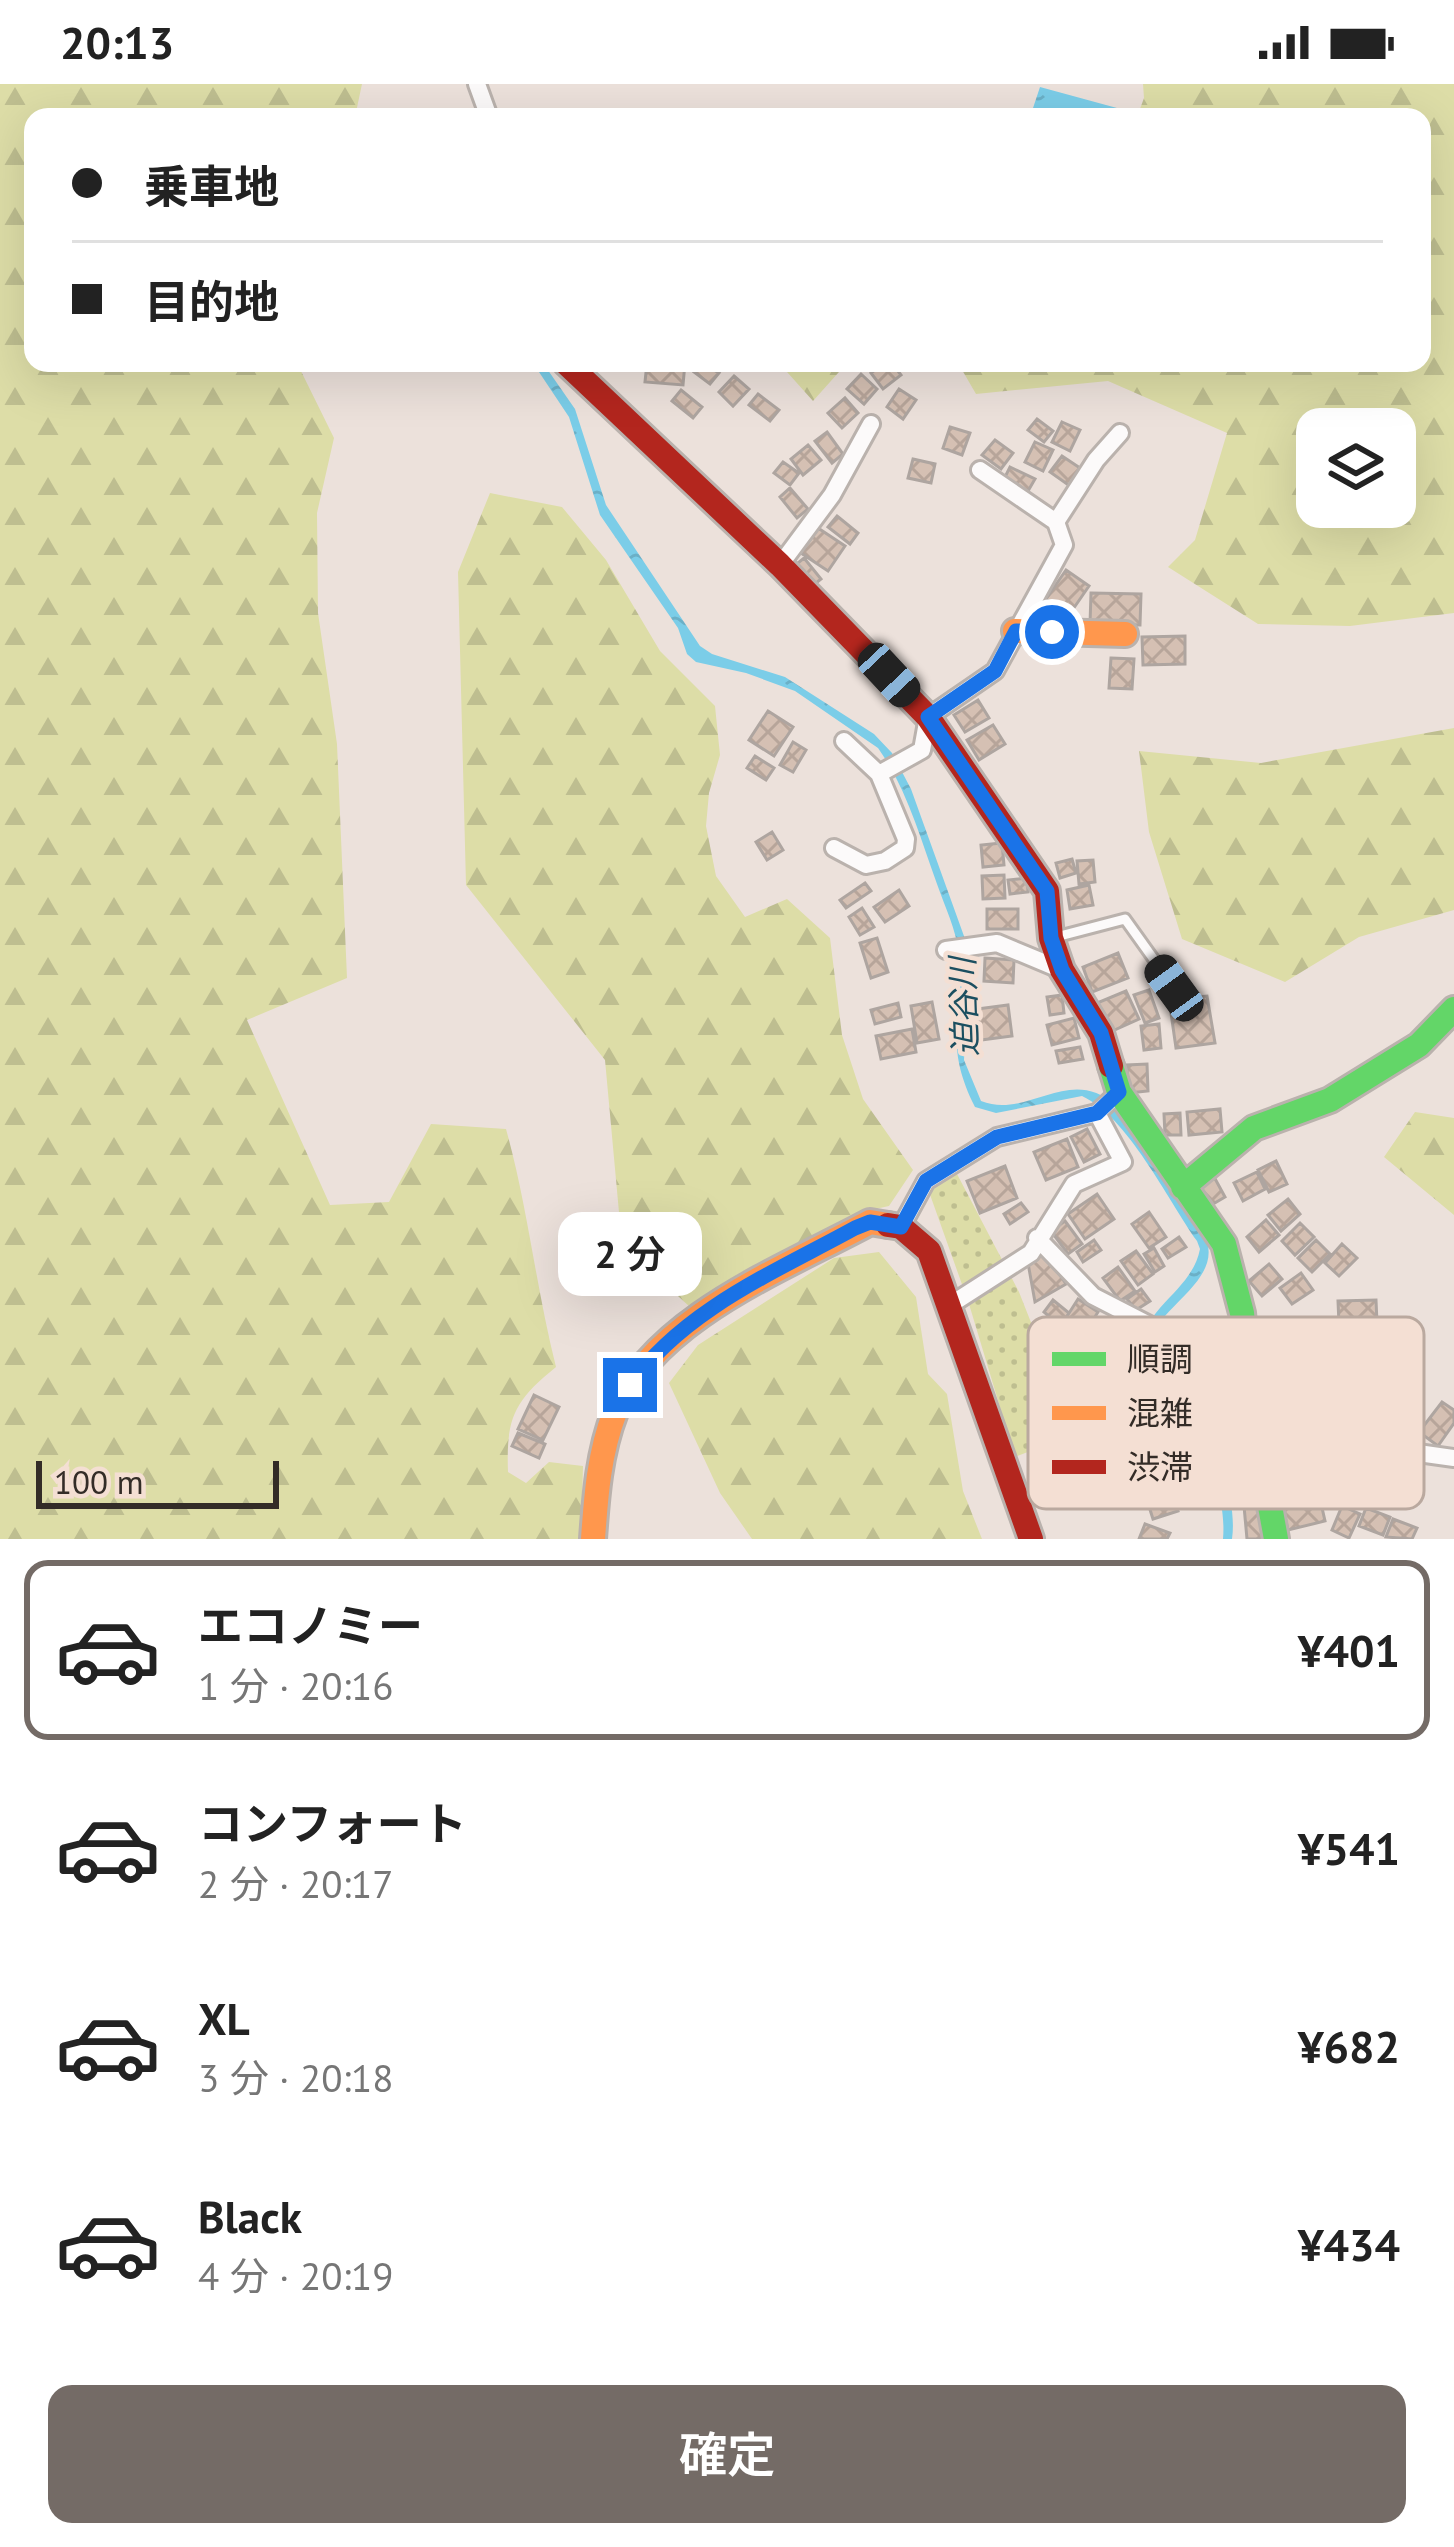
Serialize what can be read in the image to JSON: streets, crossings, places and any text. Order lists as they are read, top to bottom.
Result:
{
  "water": ["迫谷川"],
  "legend": ["順調", "混雑", "渋滞"],
  "scale_bar": "100 m",
  "page": {
    "status": "20:13",
    "banner": ["乗車地", "目的地"],
    "bubble": "2 分",
    "scale": "100 m",
    "list": [
      {
        "name": "エコノミー",
        "note": "1 分 · 20:16",
        "value": "¥401"
      },
      {
        "name": "コンフォート",
        "note": "2 分 · 20:17",
        "value": "¥541"
      },
      {
        "name": "XL",
        "note": "3 分 · 20:18",
        "value": "¥682"
      },
      {
        "name": "Black",
        "note": "4 分 · 20:19",
        "value": "¥434"
      }
    ],
    "buttons": "確定"
  }
}
